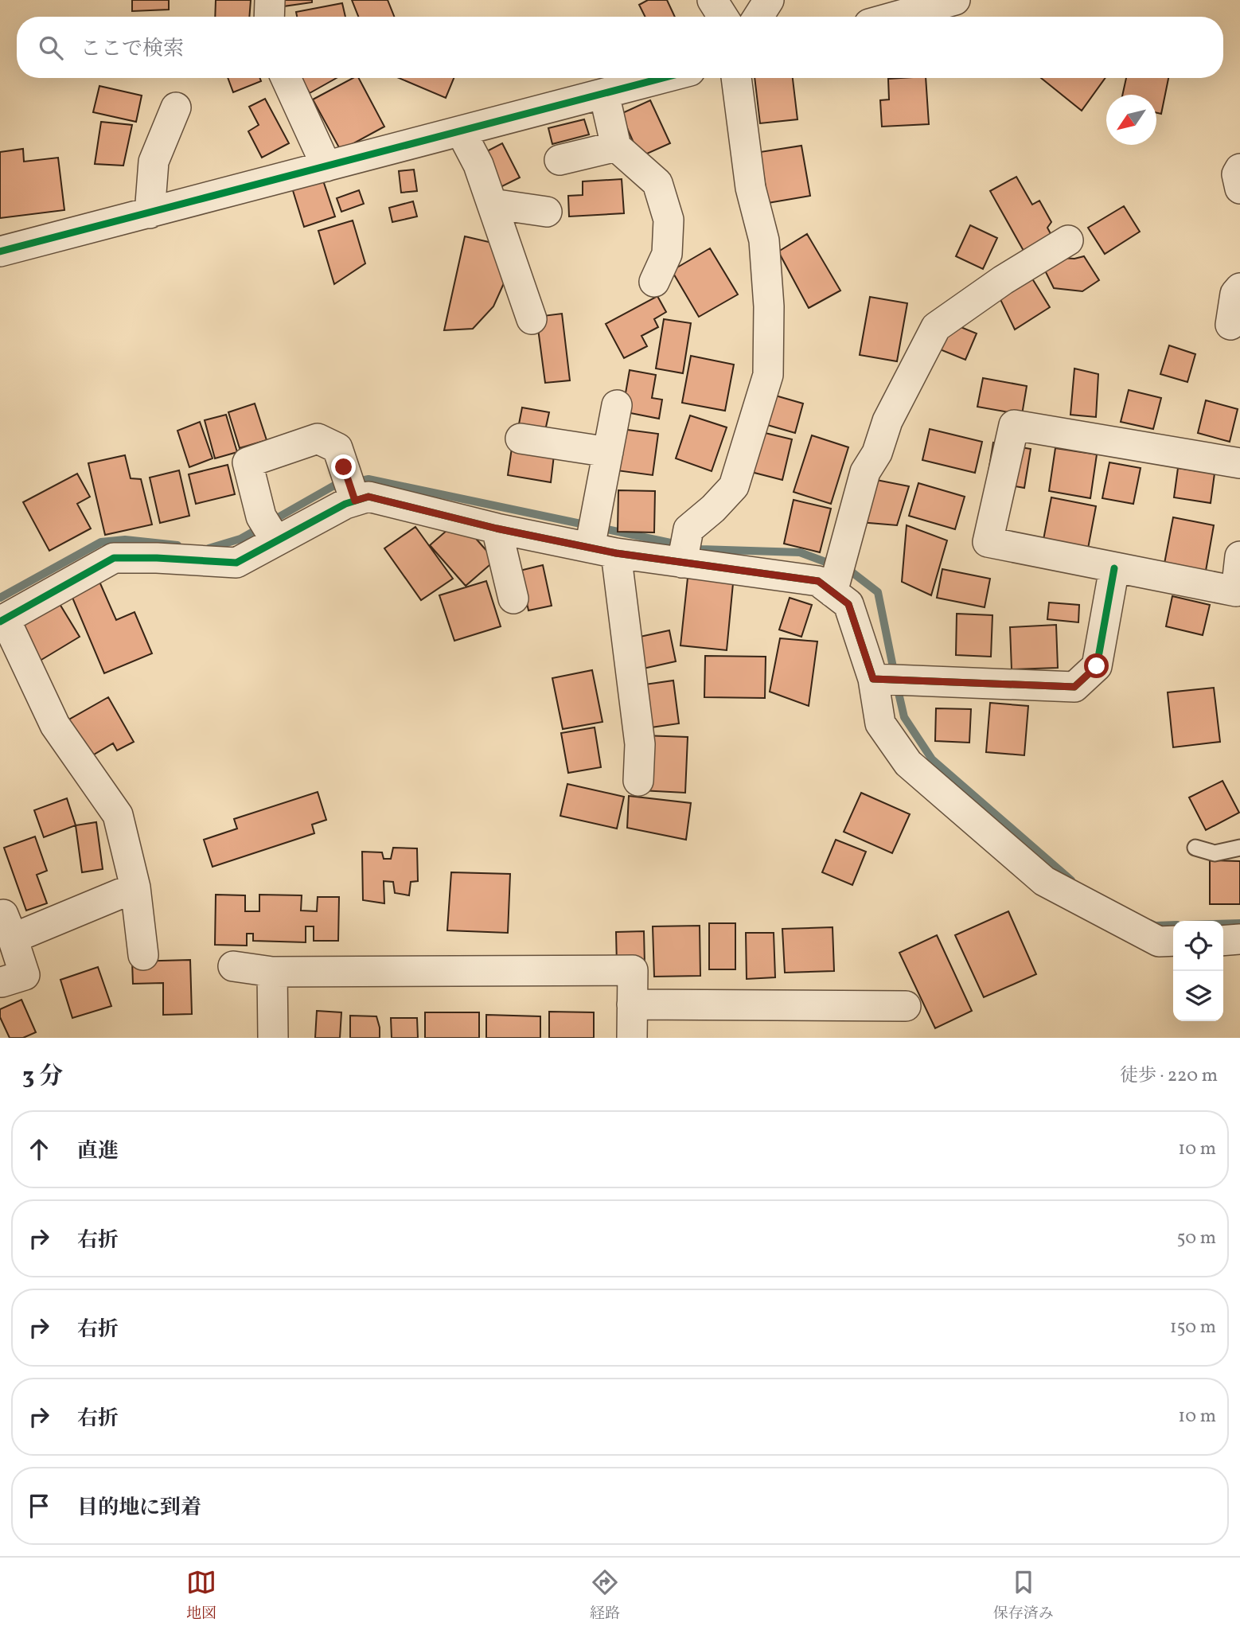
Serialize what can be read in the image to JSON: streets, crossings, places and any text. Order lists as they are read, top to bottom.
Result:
{
  "north": "bottom left",
  "page": {
    "search": "ここで検索",
    "heading": ["3 分", "徒歩 · 220 m"],
    "list": [
      ["直進", "10 m"],
      ["右折", "50 m"],
      ["右折", "150 m"],
      ["右折", "10 m"],
      "目的地に到着"
    ],
    "nav": ["地図", "経路", "保存済み"]
  }
}
